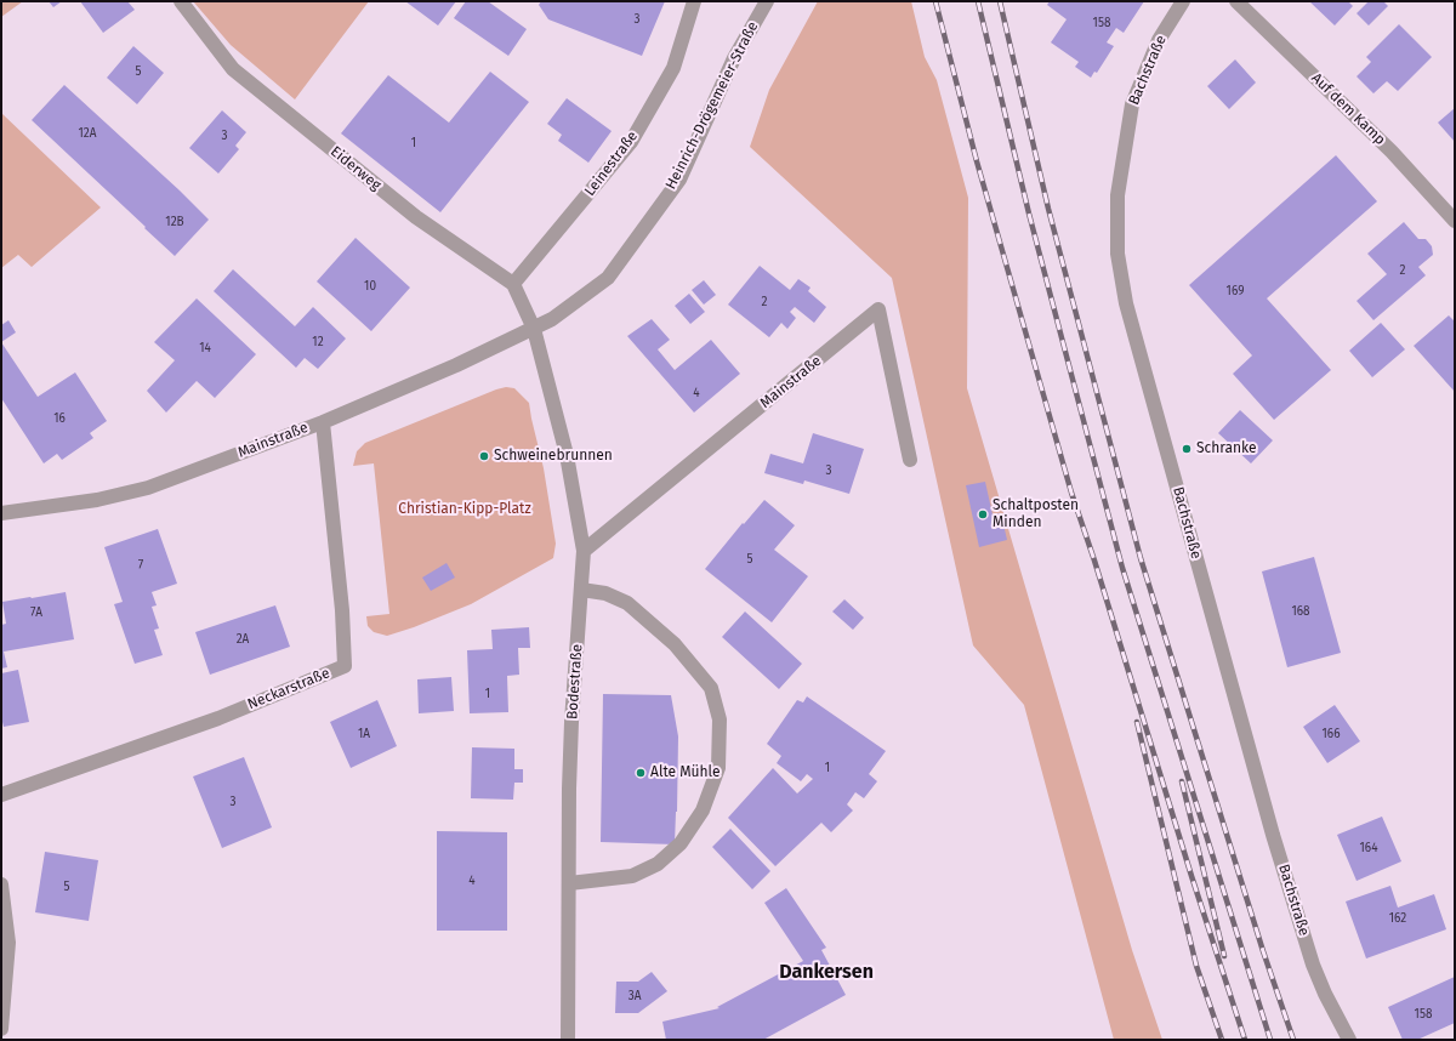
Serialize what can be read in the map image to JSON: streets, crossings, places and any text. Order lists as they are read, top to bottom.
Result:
{
  "streets": {
    "street": [
      "Bachstraße",
      "Heinrich-Drögemeier-Straße",
      "Auf dem Kamp",
      "Leinestraße",
      "Eiderweg",
      "Mainstraße",
      "Bodestraße",
      "Neckarstraße"
    ]
  },
  "crossings": [
    ["Heinrich-Drögemeier-Straße", "Mainstraße"],
    ["Heinrich-Drögemeier-Straße", "Bodestraße"],
    ["Leinestraße", "Eiderweg"],
    ["Mainstraße", "Bodestraße"],
    ["Mainstraße", "Neckarstraße"]
  ],
  "districts": ["Dankersen"],
  "parks": ["Christian-Kipp-Platz"],
  "places": [
    "Schranke",
    "Schweinebrunnen",
    "Schaltposten Minden",
    "Alte Mühle"
  ],
  "house_numbers": [
    "3",
    "158",
    "5",
    "12A",
    "3",
    "1",
    "12B",
    "2",
    "10",
    "169",
    "2",
    "12",
    "14",
    "4",
    "16",
    "3",
    "5",
    "7",
    "168",
    "7A",
    "2A",
    "1",
    "1A",
    "166",
    "1",
    "3",
    "164",
    "4",
    "5",
    "162",
    "3A",
    "158"
  ]
}
